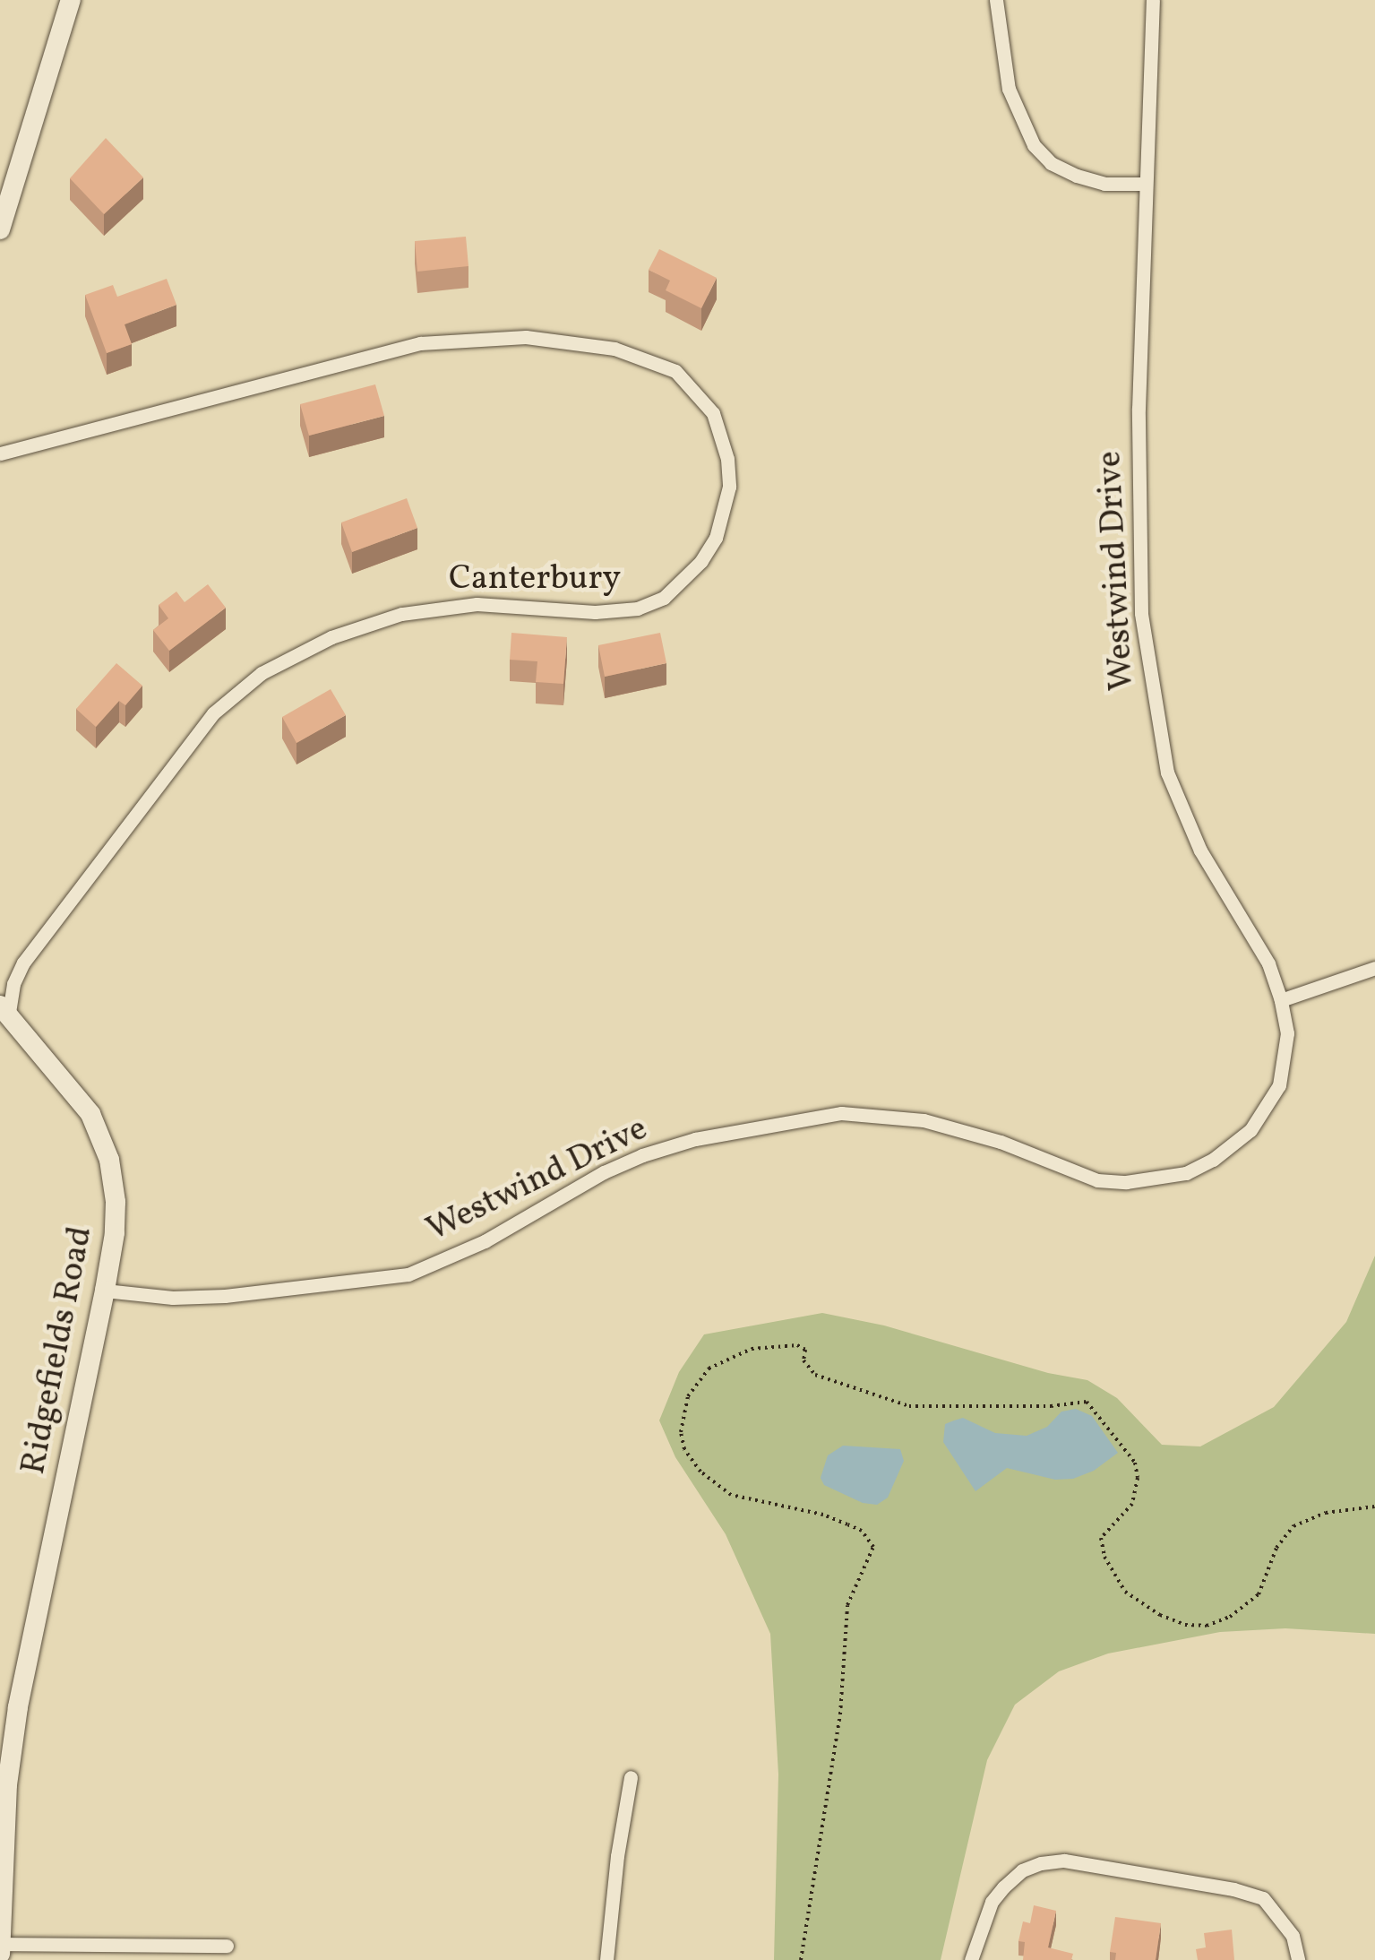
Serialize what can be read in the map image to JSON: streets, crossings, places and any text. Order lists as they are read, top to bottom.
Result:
{
  "streets": {
    "street": ["Westwind Drive", "Canterbury", "Ridgefields Road"]
  },
  "crossings": [
    ["Westwind Drive", "Ridgefields Road"],
    ["Canterbury", "Ridgefields Road"]
  ]
}
